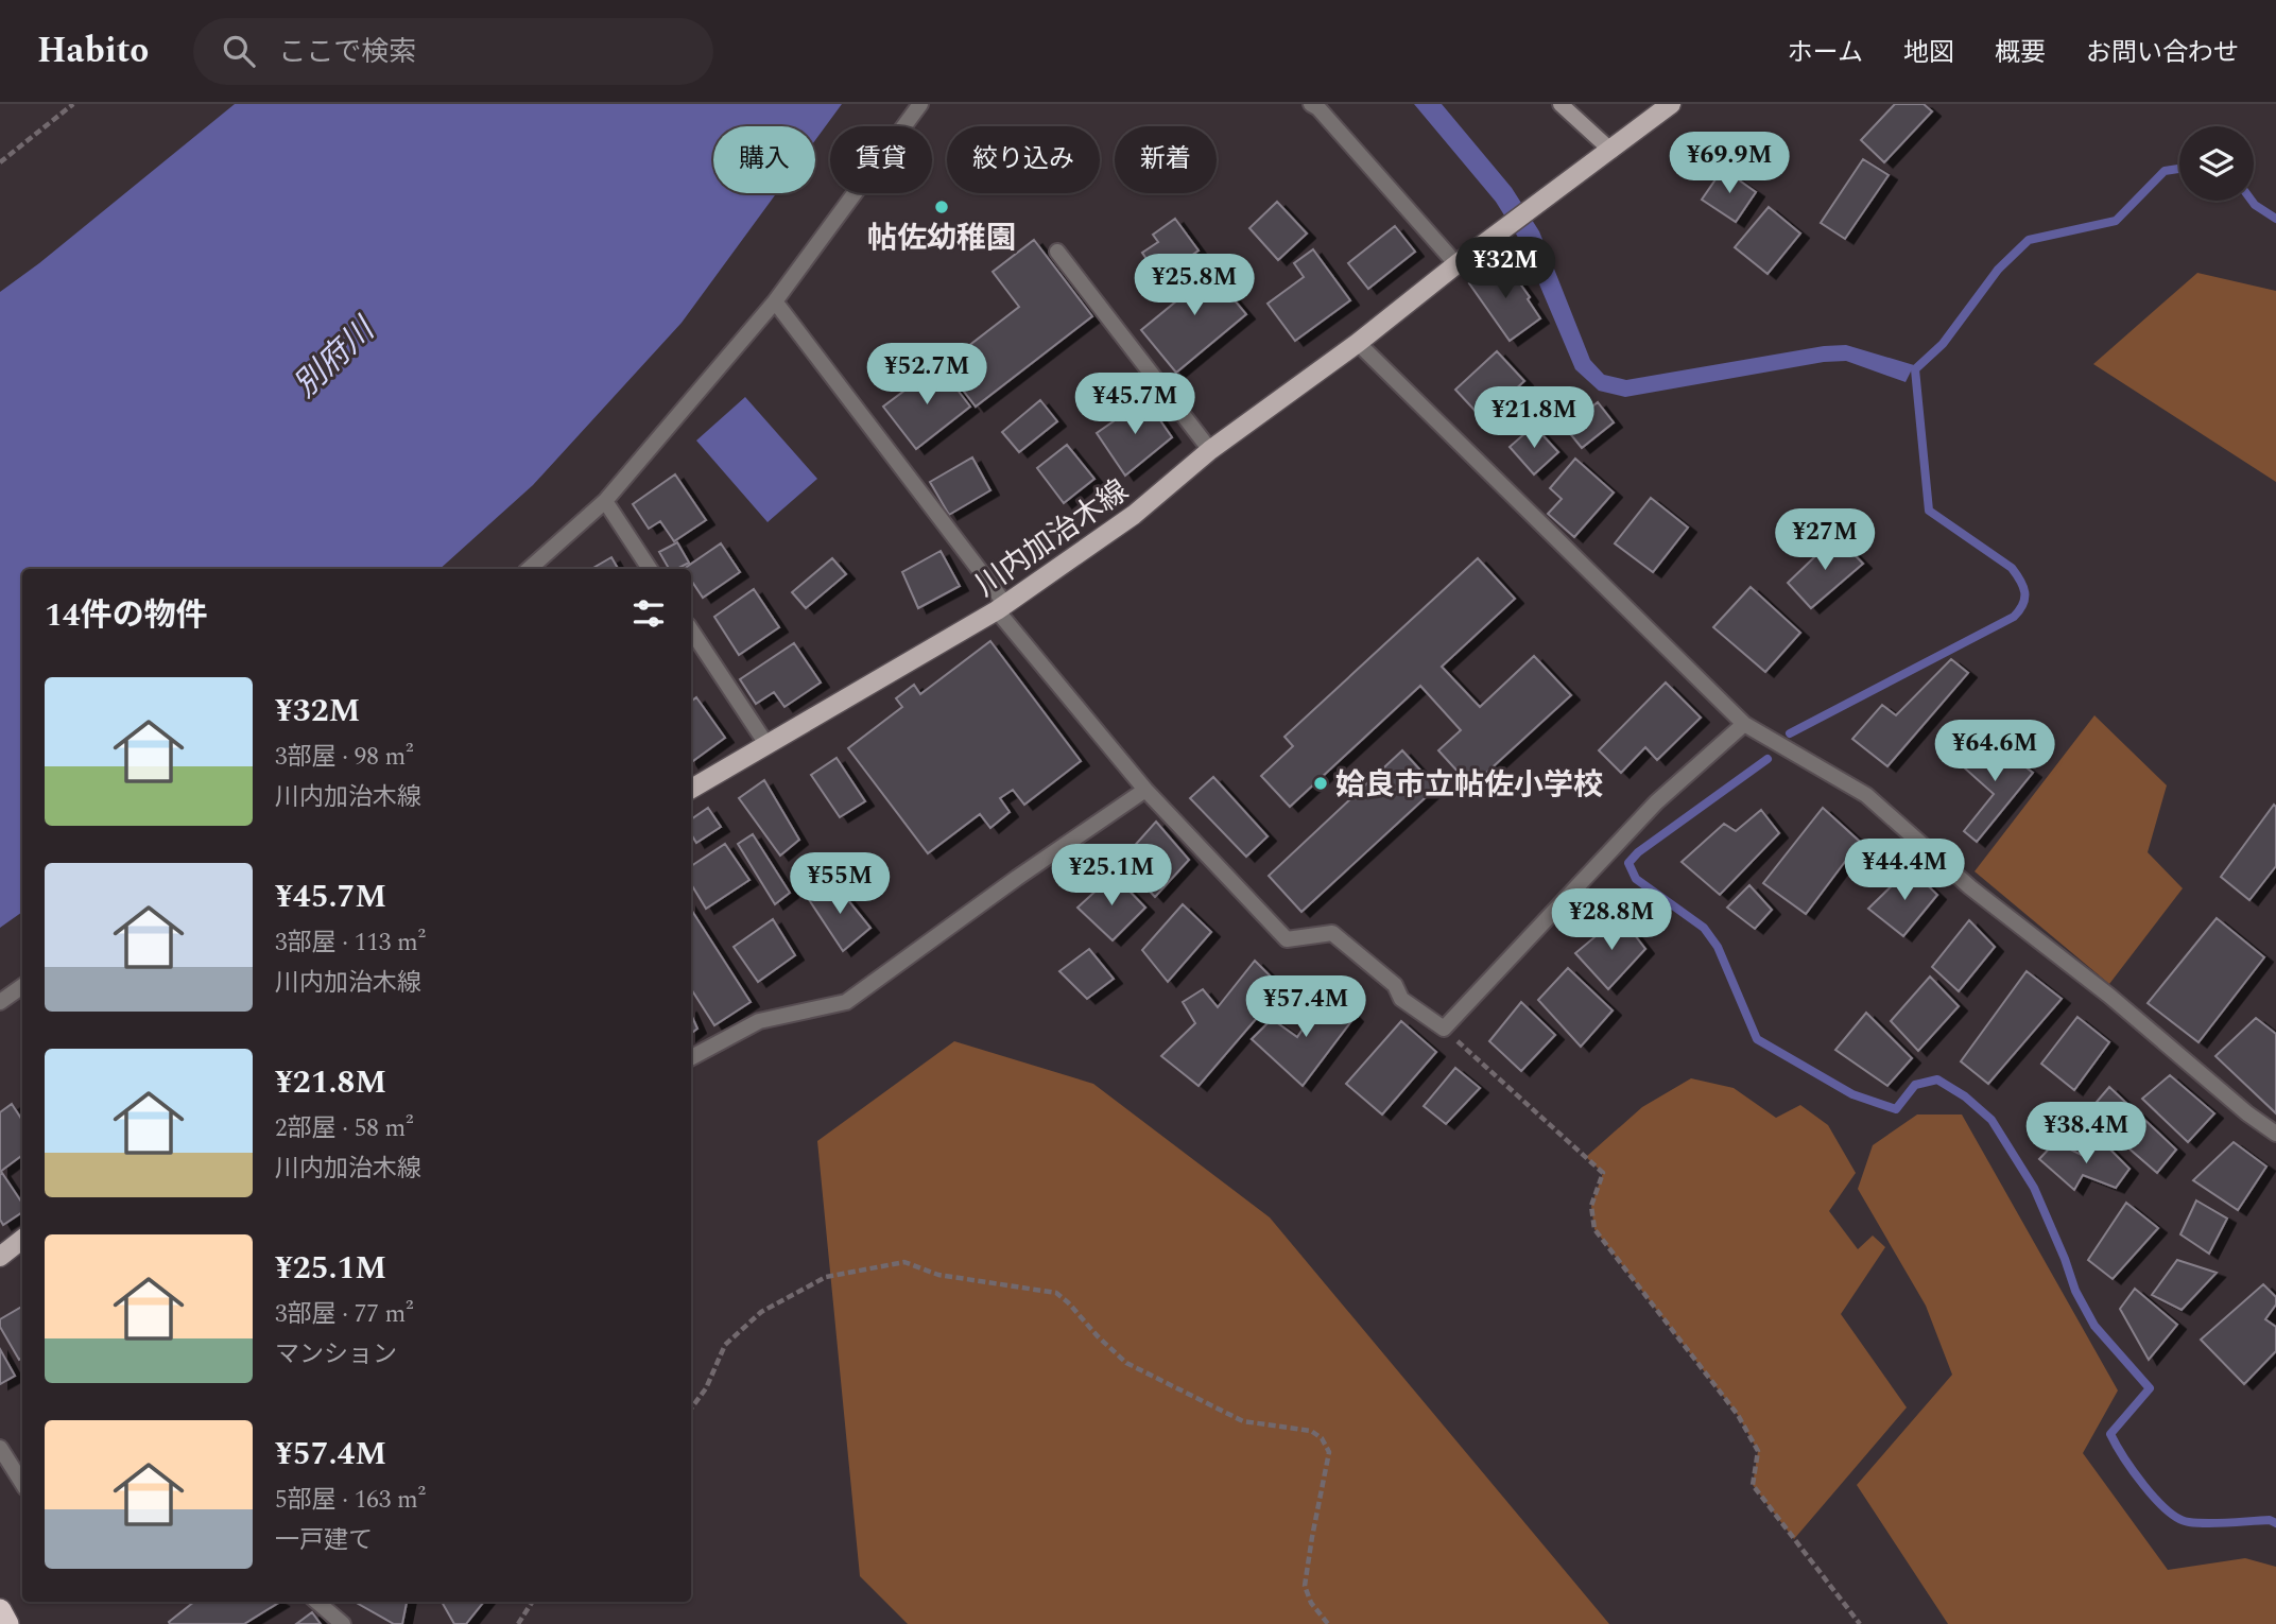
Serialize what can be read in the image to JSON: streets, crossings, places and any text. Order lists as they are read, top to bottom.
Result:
{
  "streets": {
    "main road": ["川内加治木線"]
  },
  "water": ["別府川"],
  "places": ["帖佐幼稚園", "姶良市立帖佐小学校"],
  "page": {
    "header": "Habito",
    "search": "ここで検索",
    "nav": [
      "ホーム",
      "地図",
      "概要",
      "お問い合わせ"
    ],
    "chip": [
      "購入",
      "賃貸",
      "絞り込み",
      "新着"
    ],
    "price": [
      "¥69.9M",
      "¥32M",
      "¥25.8M",
      "¥52.7M",
      "¥45.7M",
      "¥21.8M",
      "¥27M",
      "¥64.6M",
      "¥44.4M",
      "¥25.1M",
      "¥55M",
      "¥28.8M",
      "¥57.4M",
      "¥38.4M"
    ],
    "heading": "14件の物件",
    "list": [
      {
        "name": "¥32M",
        "note": "3部屋 · 98 m² · 川内加治木線"
      },
      {
        "name": "¥45.7M",
        "note": "3部屋 · 113 m² · 川内加治木線"
      },
      {
        "name": "¥21.8M",
        "note": "2部屋 · 58 m² · 川内加治木線"
      },
      {
        "name": "¥25.1M",
        "note": "3部屋 · 77 m² · マンション"
      },
      {
        "name": "¥57.4M",
        "note": "5部屋 · 163 m² · 一戸建て"
      }
    ]
  }
}
